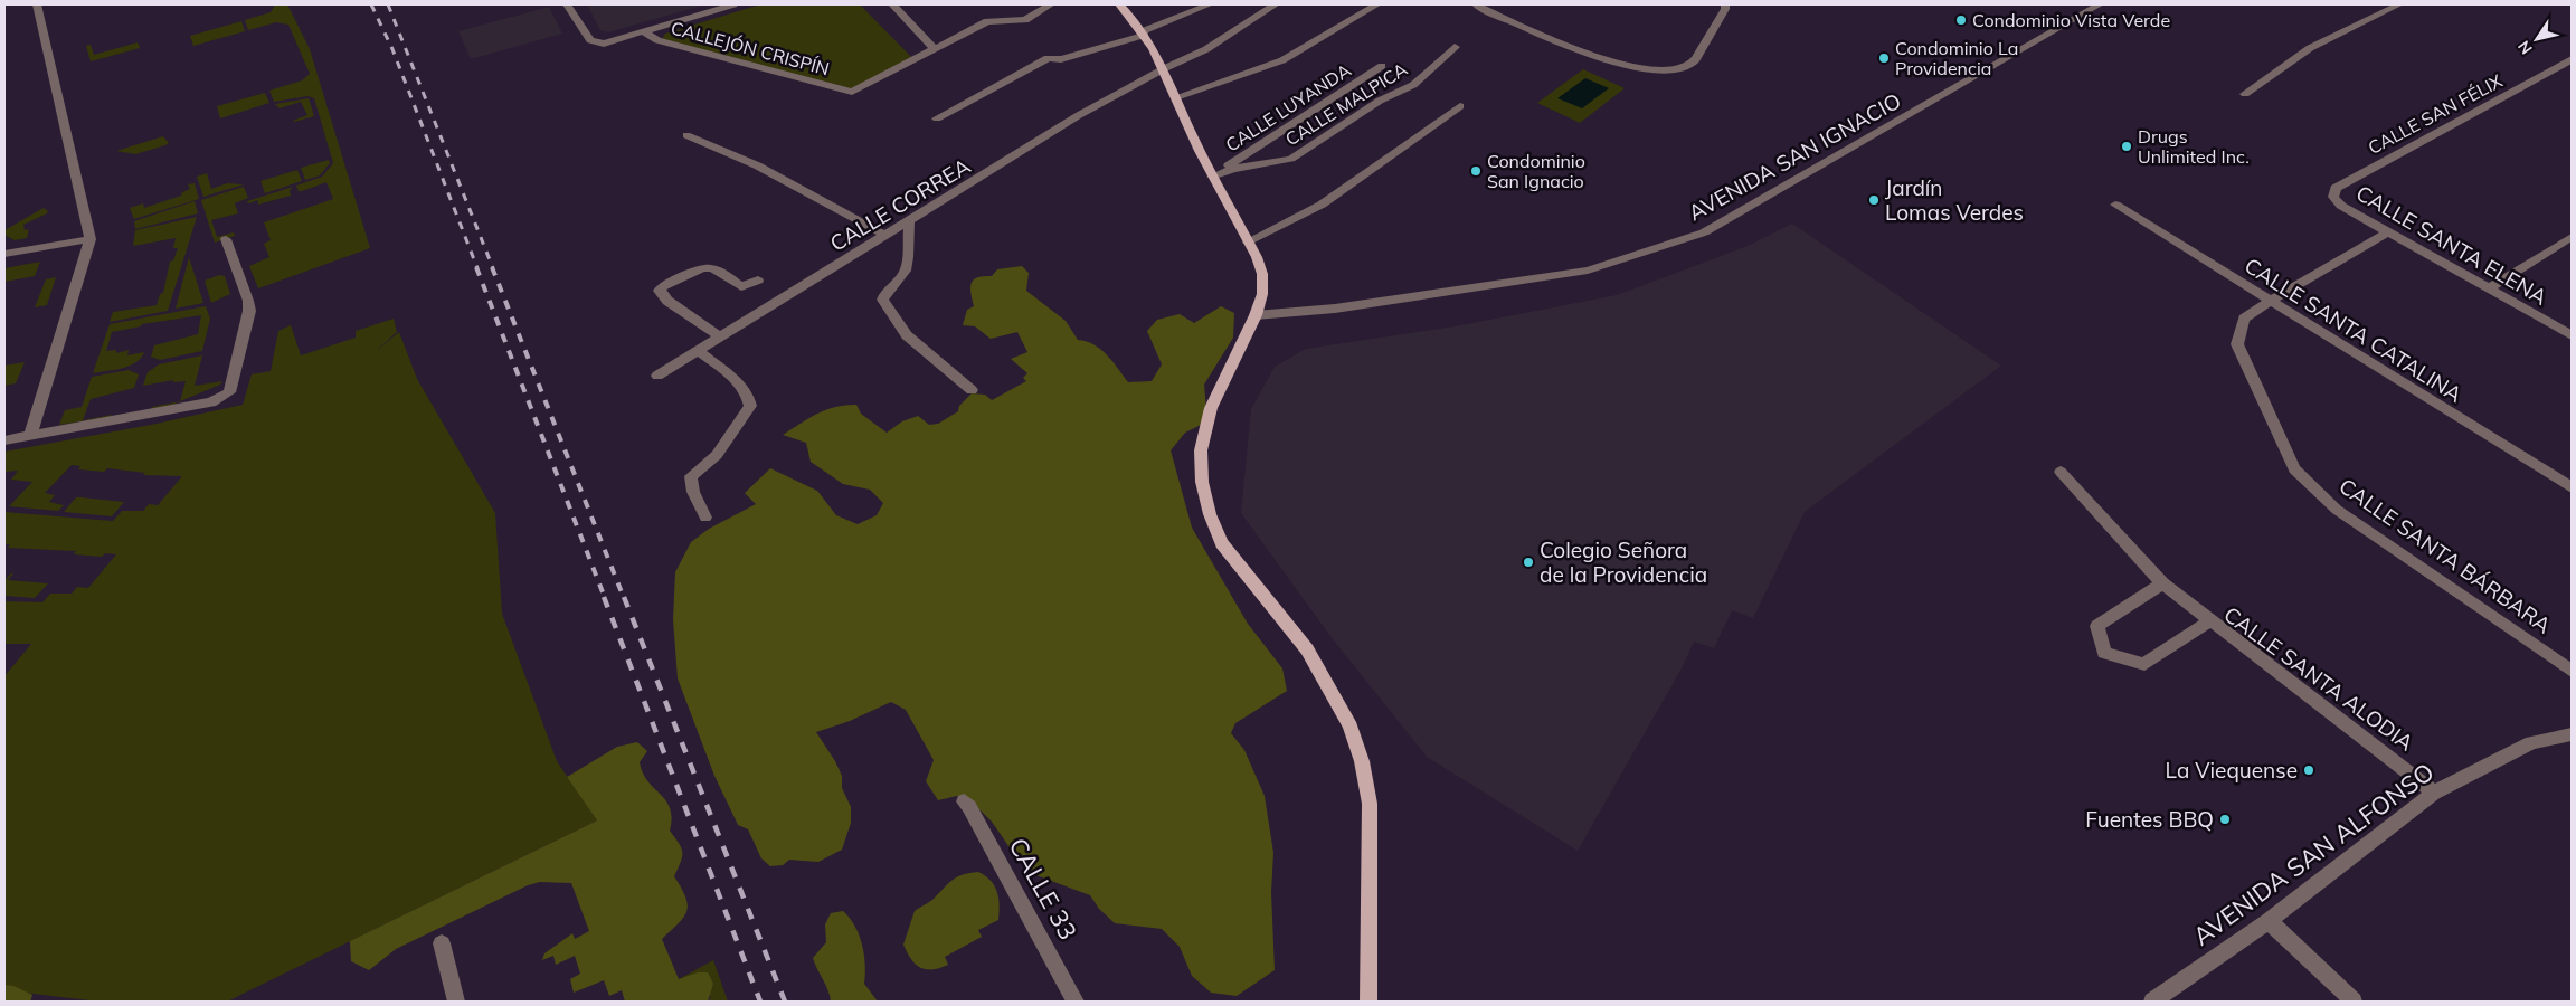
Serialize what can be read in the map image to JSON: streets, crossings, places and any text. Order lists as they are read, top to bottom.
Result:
{
  "streets": {
    "street": [
      "CALLEJÓN CRISPÍN",
      "CALLE MALPICA",
      "CALLE LUYANDA",
      "CALLE SAN FÉLIX",
      "AVENIDA SAN IGNACIO",
      "CALLE CORREA",
      "CALLE SANTA ELENA",
      "CALLE SANTA CATALINA",
      "CALLE SANTA BÁRBARA",
      "CALLE SANTA ALODIA",
      "AVENIDA SAN ALFONSO",
      "CALLE 33"
    ]
  },
  "crossings": [
    ["CALLE MALPICA", "CALLE LUYANDA"],
    ["CALLE SAN FÉLIX", "CALLE SANTA ELENA"],
    ["CALLE SANTA ELENA", "CALLE SANTA BÁRBARA"],
    ["CALLE SANTA CATALINA", "CALLE SANTA BÁRBARA"],
    ["CALLE SANTA ALODIA", "AVENIDA SAN ALFONSO"]
  ],
  "places": [
    "Condominio Vista Verde",
    "Condominio La Providencia",
    "Drugs Unlimited Inc.",
    "Condominio San Ignacio",
    "Jardín Lomas Verdes",
    "Colegio Señora de la Providencia",
    "La Viequense",
    "Fuentes BBQ"
  ],
  "north": "bottom left"
}
